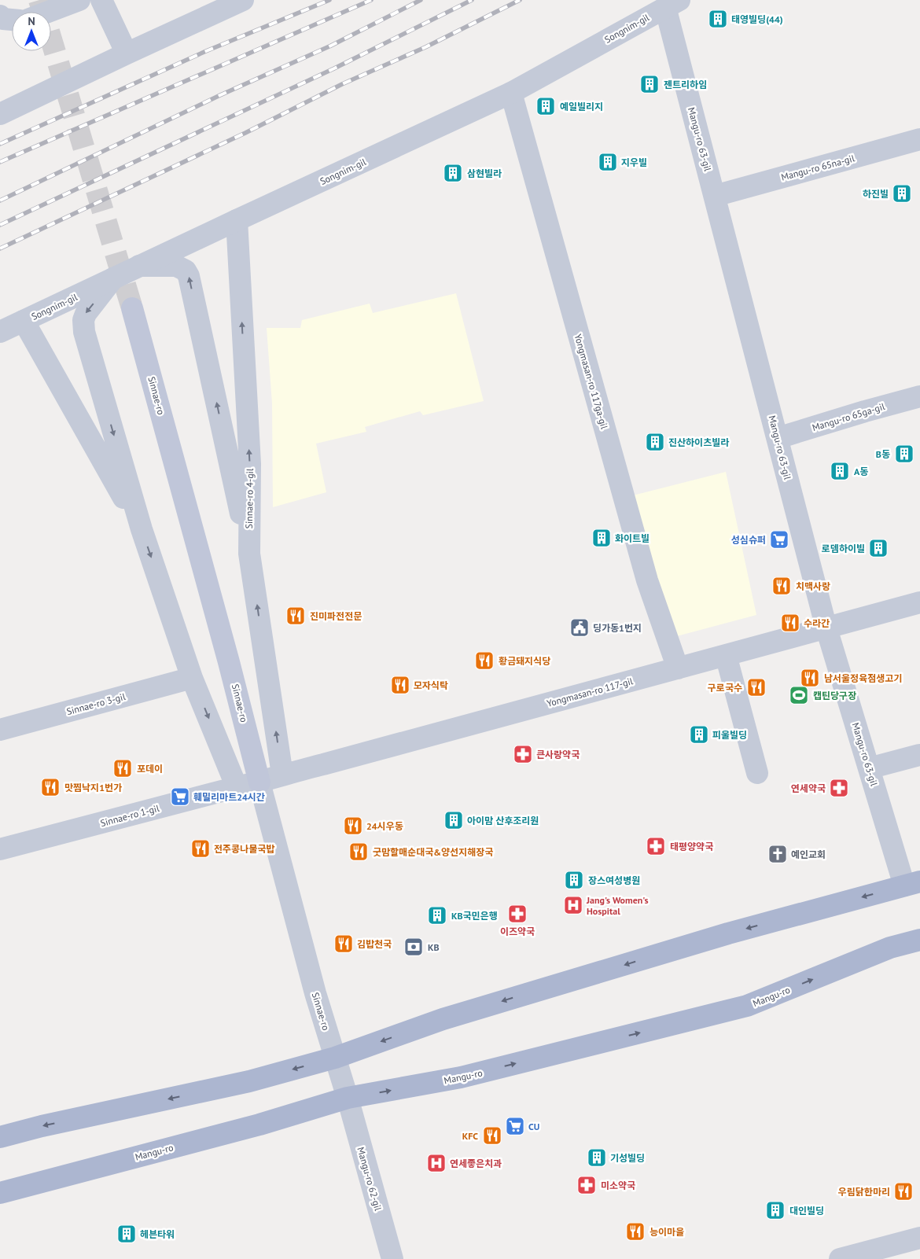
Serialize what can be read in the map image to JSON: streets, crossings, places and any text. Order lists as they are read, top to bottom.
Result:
{
  "streets": {
    "main road": ["Sinnae-ro", "Mangu-ro"],
    "street": [
      "Songnim-gil",
      "Mangu-ro 63-gil",
      "Mangu-ro 65na-gil",
      "Yongmasan-ro 117ga-gil",
      "Mangu-ro 65ga-gil",
      "Sinnae-ro 4-gil",
      "Yongmasan-ro 117-gil",
      "Sinnae-ro 3-gil",
      "Sinnae-ro 1-gil",
      "Mangu-ro 62-gil"
    ]
  },
  "crossings": [
    ["Songnim-gil", "Mangu-ro 63-gil"],
    ["Songnim-gil", "Yongmasan-ro 117ga-gil"],
    ["Songnim-gil", "Sinnae-ro 4-gil"],
    ["Mangu-ro 63-gil", "Mangu-ro 65na-gil"],
    ["Mangu-ro 63-gil", "Mangu-ro 65ga-gil"],
    ["Mangu-ro 63-gil", "Yongmasan-ro 117-gil"],
    ["Yongmasan-ro 117ga-gil", "Yongmasan-ro 117-gil"],
    ["Sinnae-ro", "Yongmasan-ro 117-gil"],
    ["Sinnae-ro", "Sinnae-ro 1-gil"],
    ["Sinnae-ro", "Mangu-ro"],
    ["Sinnae-ro", "Mangu-ro 62-gil"],
    ["Sinnae-ro 4-gil", "Yongmasan-ro 117-gil"],
    ["Yongmasan-ro 117-gil", "Sinnae-ro 1-gil"],
    ["Mangu-ro", "Mangu-ro 62-gil"]
  ],
  "places": {
    "building": [
      "태영빌딩(44)",
      "젠트리하임",
      "예일빌리지",
      "지우빌",
      "삼현빌라",
      "하진빌",
      "진산하이츠빌라",
      "B동",
      "A동",
      "화이트빌",
      "로뎀하이빌",
      "피울빌딩",
      "아이맘 산후조리원",
      "장스여성병원",
      "KB국민은행",
      "기성빌딩",
      "대인빌딩",
      "헤븐타워"
    ],
    "supermarket": ["성심슈퍼", "훼밀리마트24시간", "CU"],
    "restaurant": [
      "치맥사랑",
      "진미파전전문",
      "수라간",
      "황금돼지식당",
      "남서울정육점생고기",
      "모자식탁",
      "구로국수",
      "포데이",
      "맛찜낙지1번가",
      "24시우동",
      "전주콩나물국밥",
      "굿맘할매순대국&양선지해장국",
      "김밥천국",
      "KFC",
      "우림닭한마리",
      "능이마을"
    ],
    "public building": ["딩가동1번지"],
    "sports": ["캡틴당구장"],
    "pharmacy": [
      "큰사랑약국",
      "연세약국",
      "태평양약국",
      "이즈약국",
      "미소약국"
    ],
    "church": ["예인교회"],
    "hospital": ["Jang's Women's Hospital", "연세좋은치과"],
    "bank": ["KB"]
  },
  "north": "top"
}
